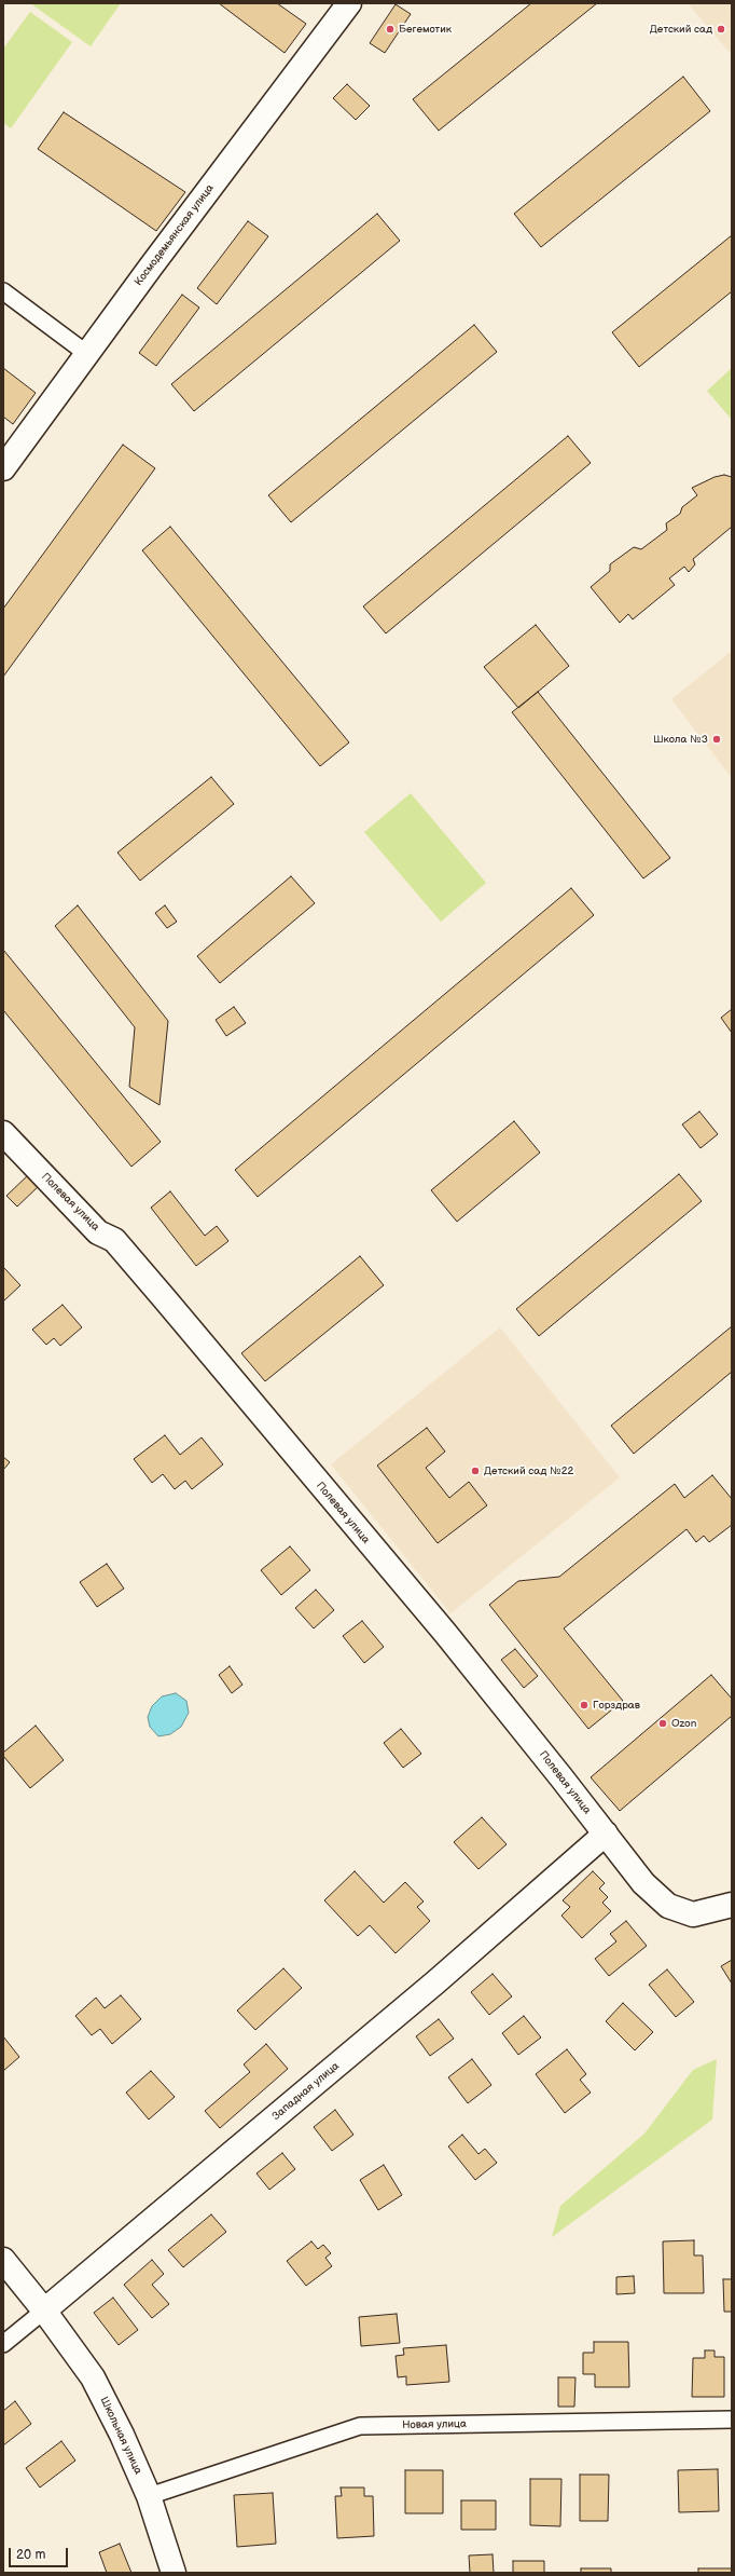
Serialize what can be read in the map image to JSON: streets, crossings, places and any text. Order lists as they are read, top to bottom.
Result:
{
  "streets": {
    "street": [
      "Космодемьянская улица",
      "Полевая улица",
      "Западная улица",
      "Новая улица",
      "Школьная улица"
    ]
  },
  "crossings": [
    ["Полевая улица", "Западная улица"],
    ["Западная улица", "Школьная улица"],
    ["Новая улица", "Школьная улица"]
  ],
  "places": [
    "Бегемотик",
    "Детский сад",
    "Школа №3",
    "Детский сад №22",
    "Горздрав",
    "Ozon"
  ],
  "scale_bar": "20 m"
}
